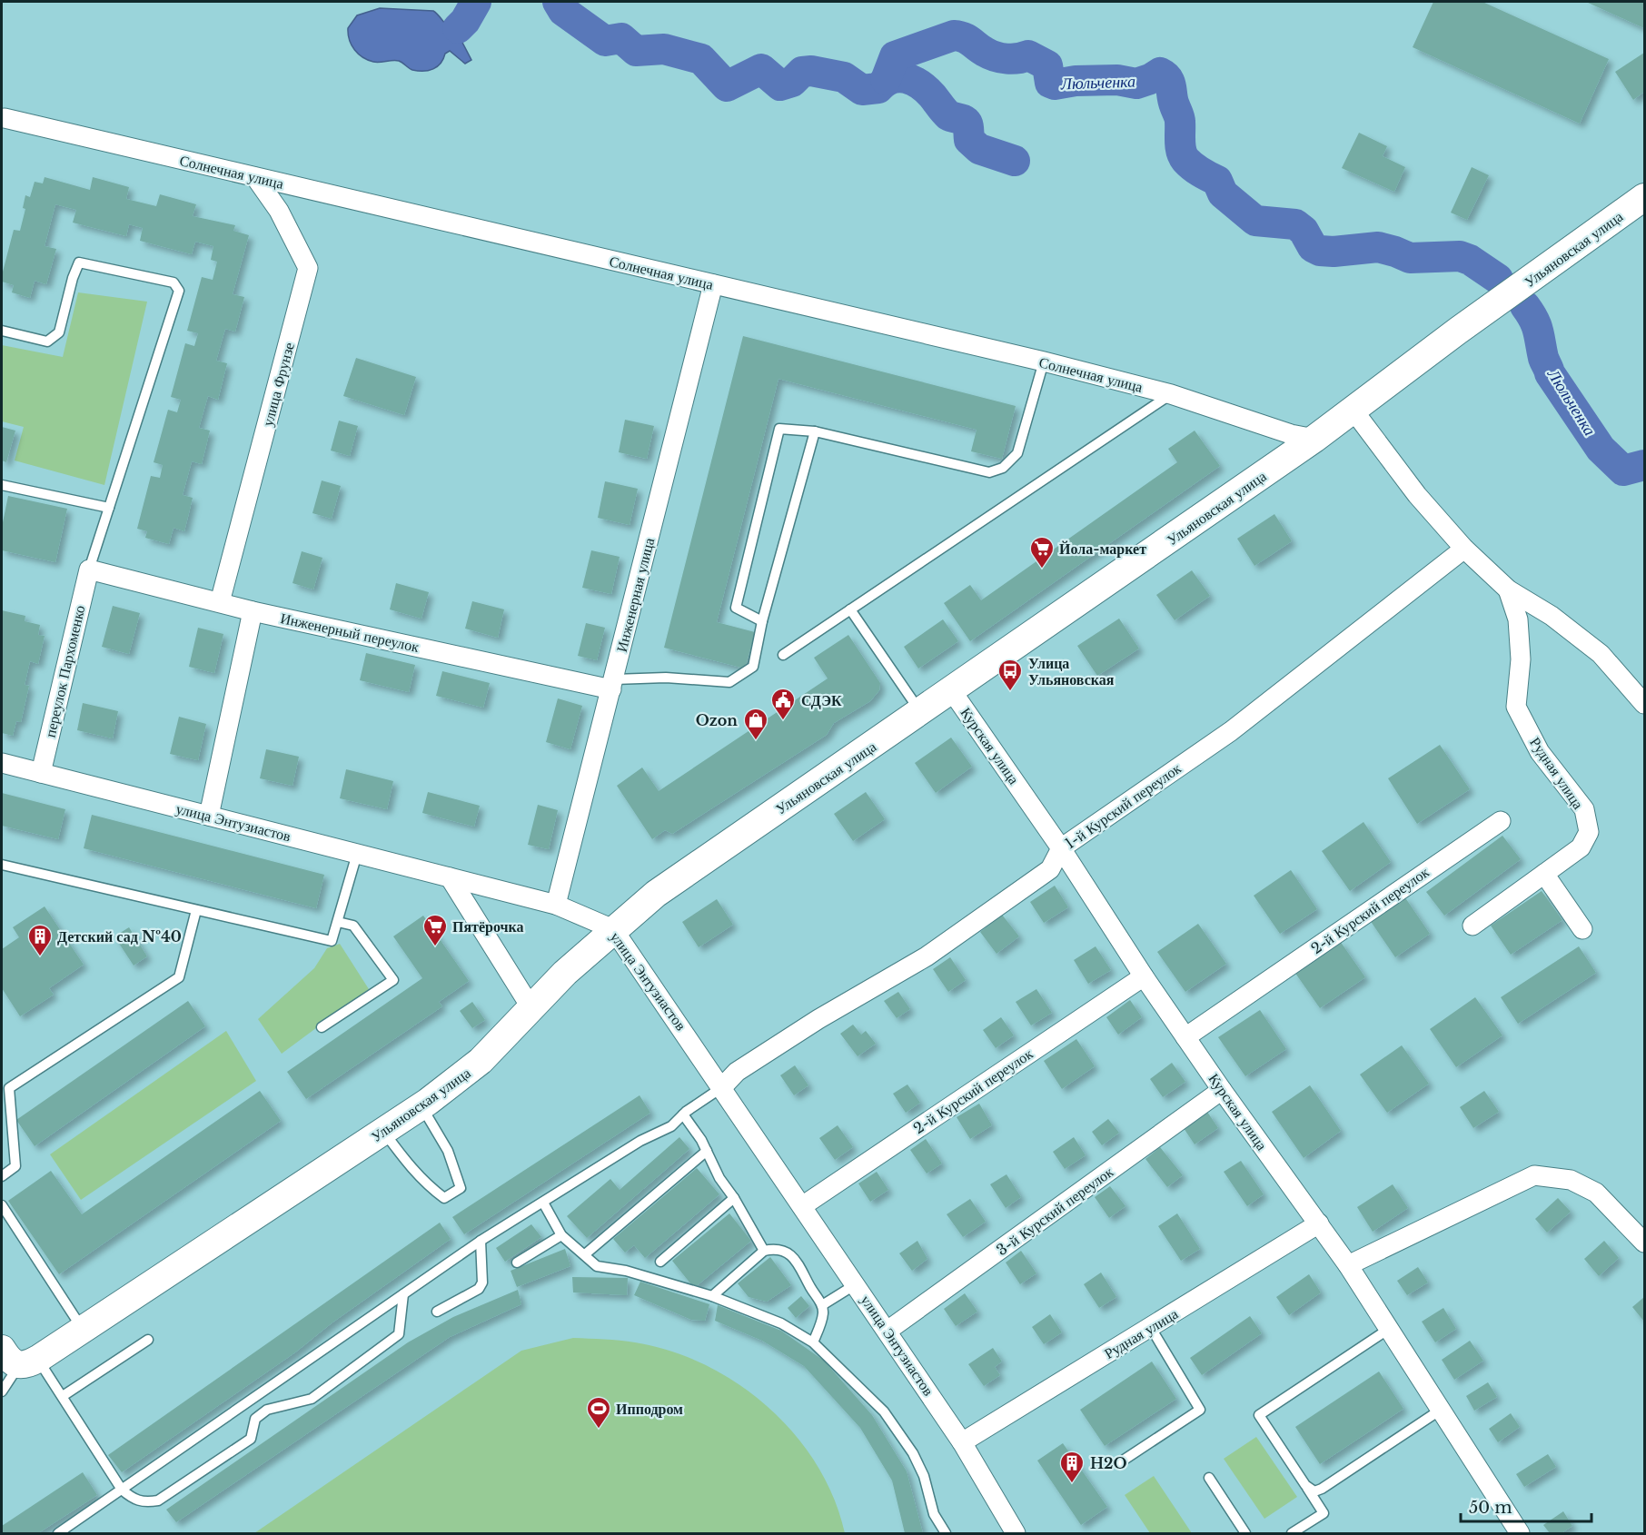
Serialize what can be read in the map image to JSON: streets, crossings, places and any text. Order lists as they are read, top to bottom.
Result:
{
  "streets": {
    "main road": ["Ульяновская улица"],
    "street": [
      "Солнечная улица",
      "улица Фрунзе",
      "Инженерная улица",
      "Инженерный переулок",
      "переулок Пархоменко",
      "Курская улица",
      "Рудная улица",
      "1-й Курский переулок",
      "улица Энтузиастов",
      "2-й Курский переулок",
      "3-й Курский переулок"
    ]
  },
  "crossings": [
    ["Солнечная улица", "Ульяновская улица"],
    ["Солнечная улица", "улица Фрунзе"],
    ["Солнечная улица", "Инженерная улица"],
    ["Ульяновская улица", "Курская улица"],
    ["Ульяновская улица", "улица Энтузиастов"],
    ["улица Фрунзе", "Инженерный переулок"],
    ["Инженерная улица", "Инженерный переулок"],
    ["Инженерная улица", "улица Энтузиастов"],
    ["Инженерный переулок", "переулок Пархоменко"],
    ["переулок Пархоменко", "улица Энтузиастов"],
    ["Курская улица", "Рудная улица"],
    ["Курская улица", "1-й Курский переулок"],
    ["Курская улица", "2-й Курский переулок"],
    ["Курская улица", "3-й Курский переулок"],
    ["Рудная улица", "улица Энтузиастов"],
    ["1-й Курский переулок", "улица Энтузиастов"],
    ["улица Энтузиастов", "2-й Курский переулок"],
    ["улица Энтузиастов", "3-й Курский переулок"]
  ],
  "water": ["Люльченка"],
  "places": {
    "supermarket": ["Йола-маркет", "Пятёрочка"],
    "bus stop": ["Улица Ульяновская"],
    "public building": ["СДЭК"],
    "shop": ["Ozon"],
    "building": ["Детский сад №40", "H2O"],
    "sports": ["Ипподром"]
  },
  "scale_bar": "50 m"
}
